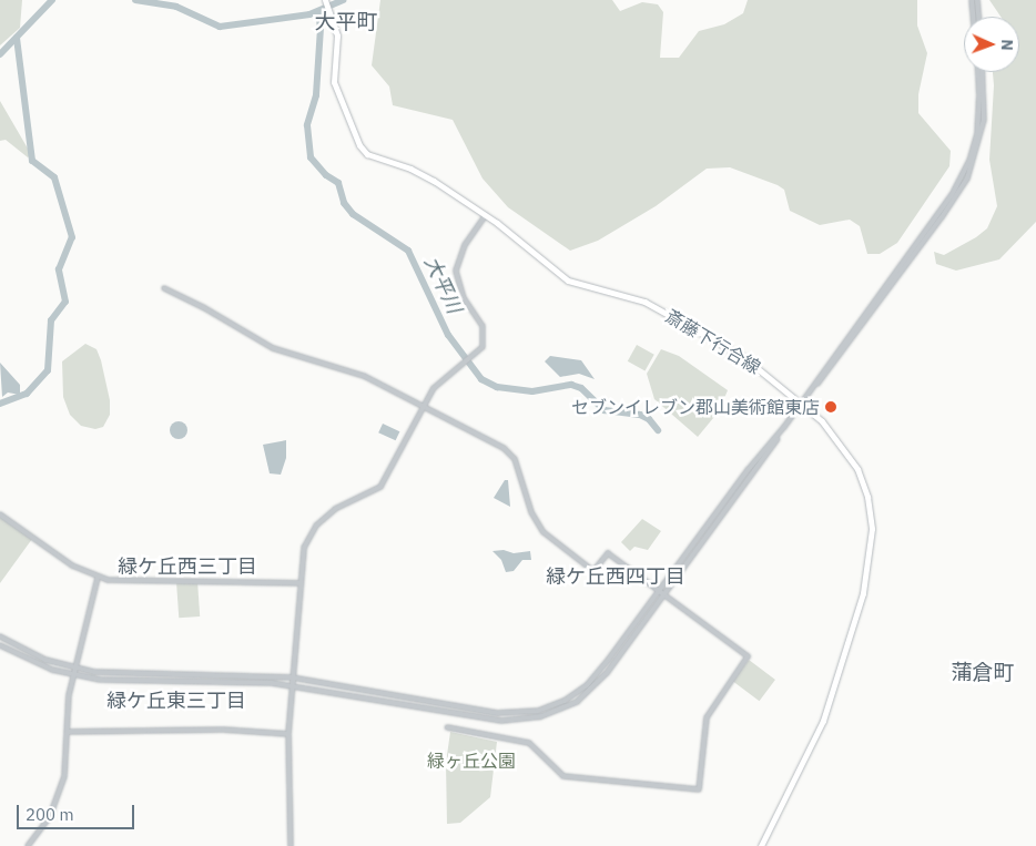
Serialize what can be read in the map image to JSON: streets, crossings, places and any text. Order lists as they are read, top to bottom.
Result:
{
  "streets": {
    "main road": ["斎藤下行合線"]
  },
  "districts": [
    "大平町",
    "緑ケ丘西三丁目",
    "緑ケ丘西四丁目",
    "蒲倉町",
    "緑ケ丘東三丁目"
  ],
  "water": ["大平川"],
  "parks": ["緑ヶ丘公園"],
  "places": ["セブンイレブン郡山美術館東店"],
  "scale_bar": "200 m",
  "north": "right"
}
